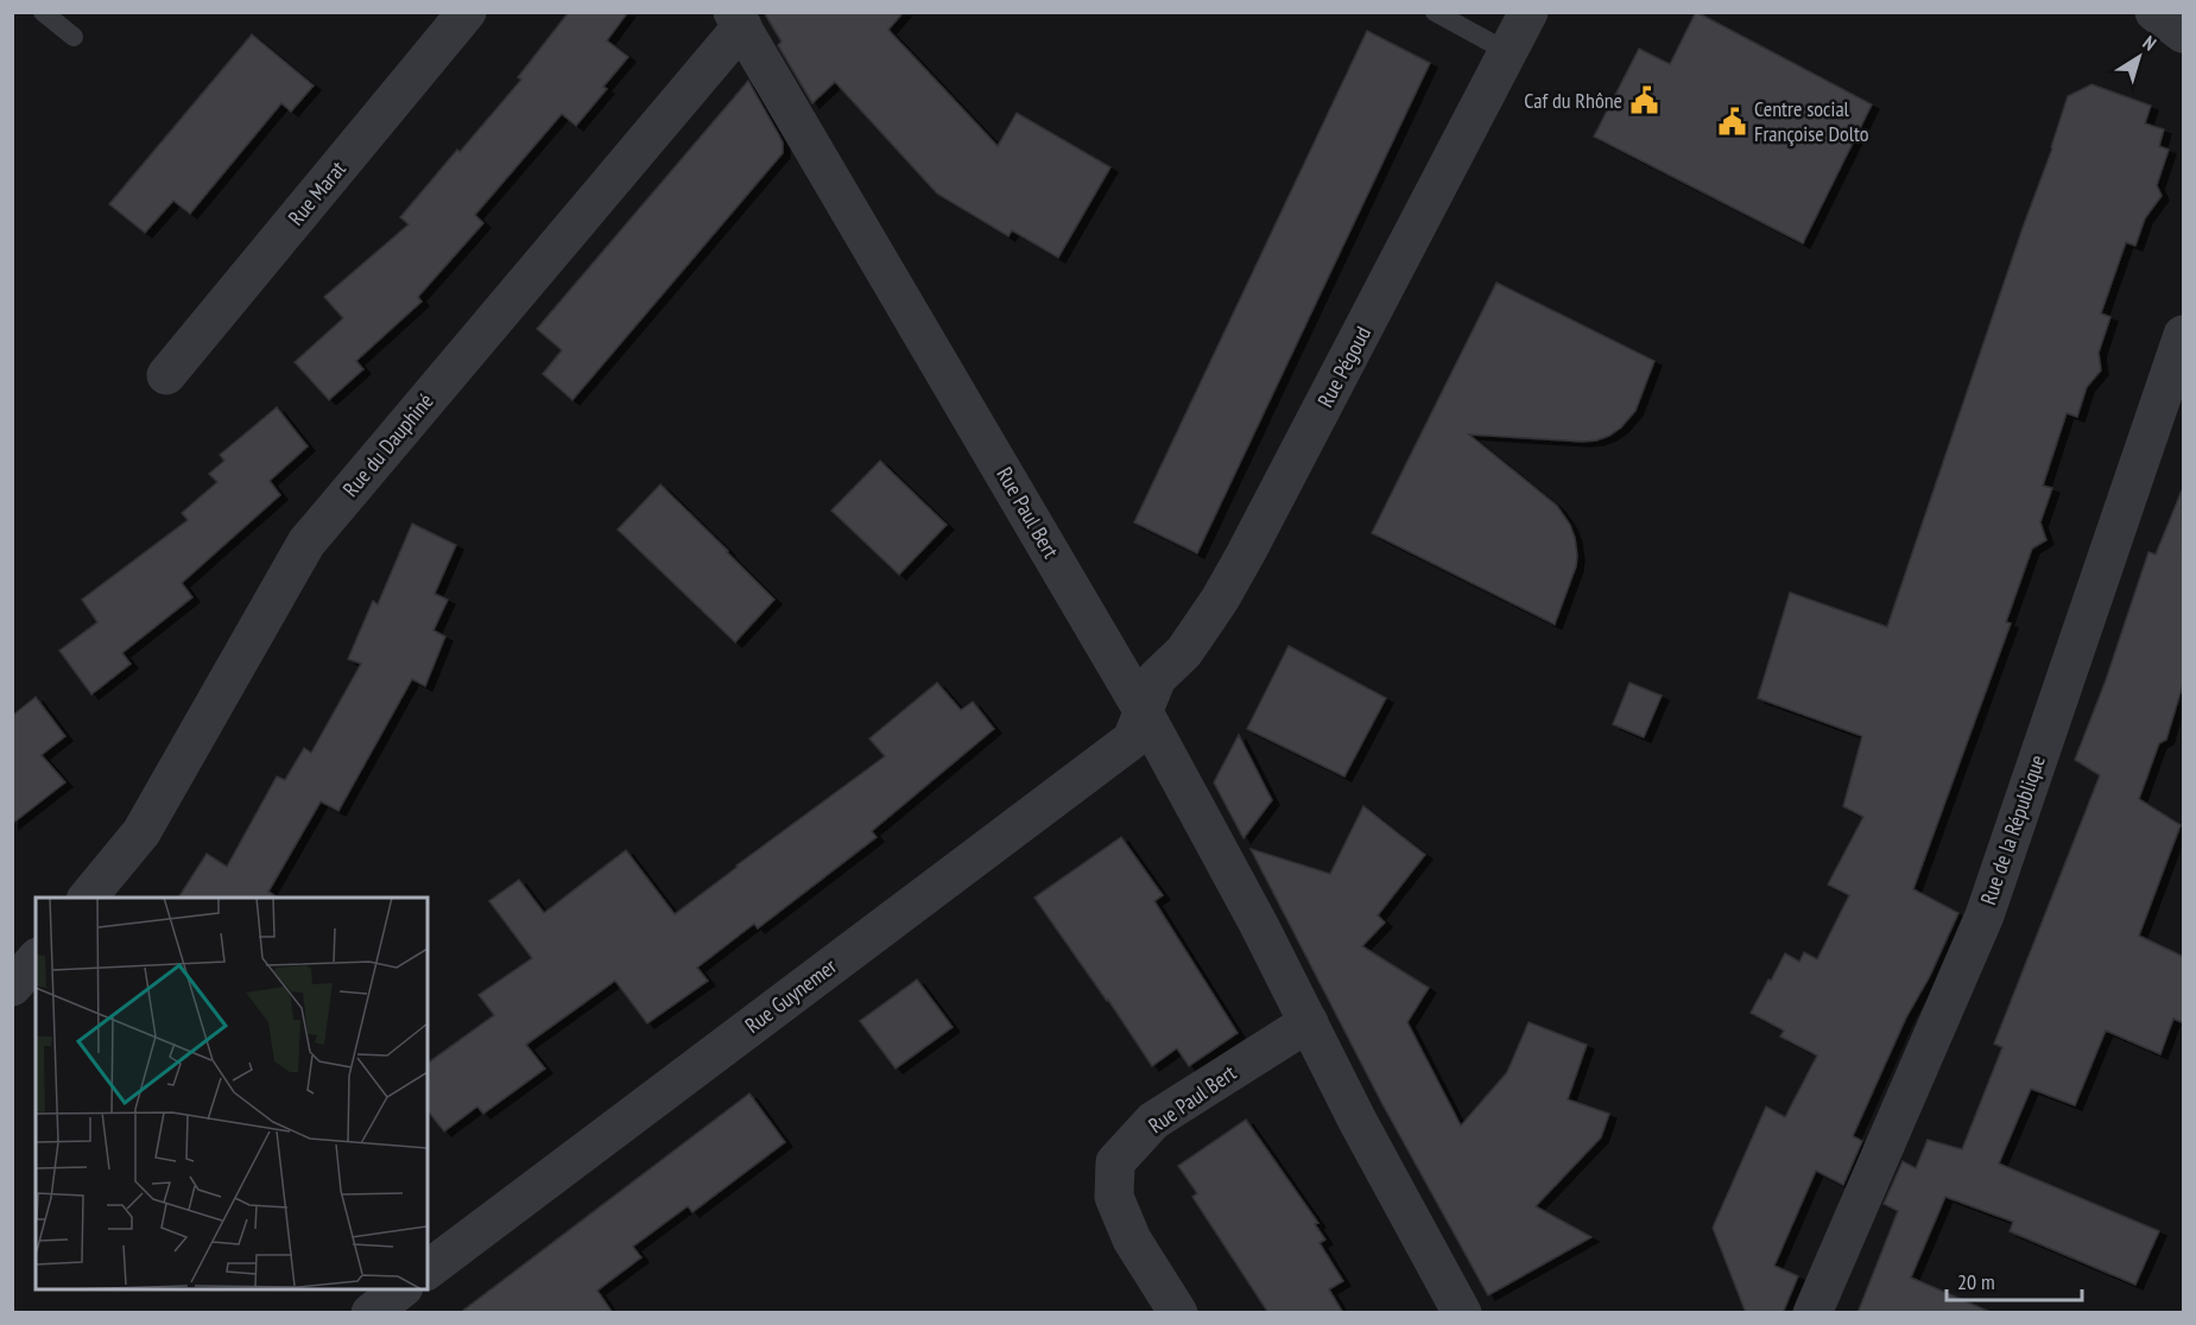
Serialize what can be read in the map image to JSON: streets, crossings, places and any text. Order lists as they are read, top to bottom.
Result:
{
  "streets": {
    "street": [
      "Rue Marat",
      "Rue Pégoud",
      "Rue du Dauphiné",
      "Rue Paul Bert",
      "Rue de la République",
      "Rue Guynemer"
    ]
  },
  "crossings": [
    ["Rue Pégoud", "Rue Paul Bert"],
    ["Rue Pégoud", "Rue Guynemer"],
    ["Rue du Dauphiné", "Rue Paul Bert"],
    ["Rue Paul Bert", "Rue Guynemer"]
  ],
  "places": {
    "public building": ["Caf du Rhône", "Centre social Françoise Dolto"]
  },
  "scale_bar": "20 m",
  "north": "top right"
}
